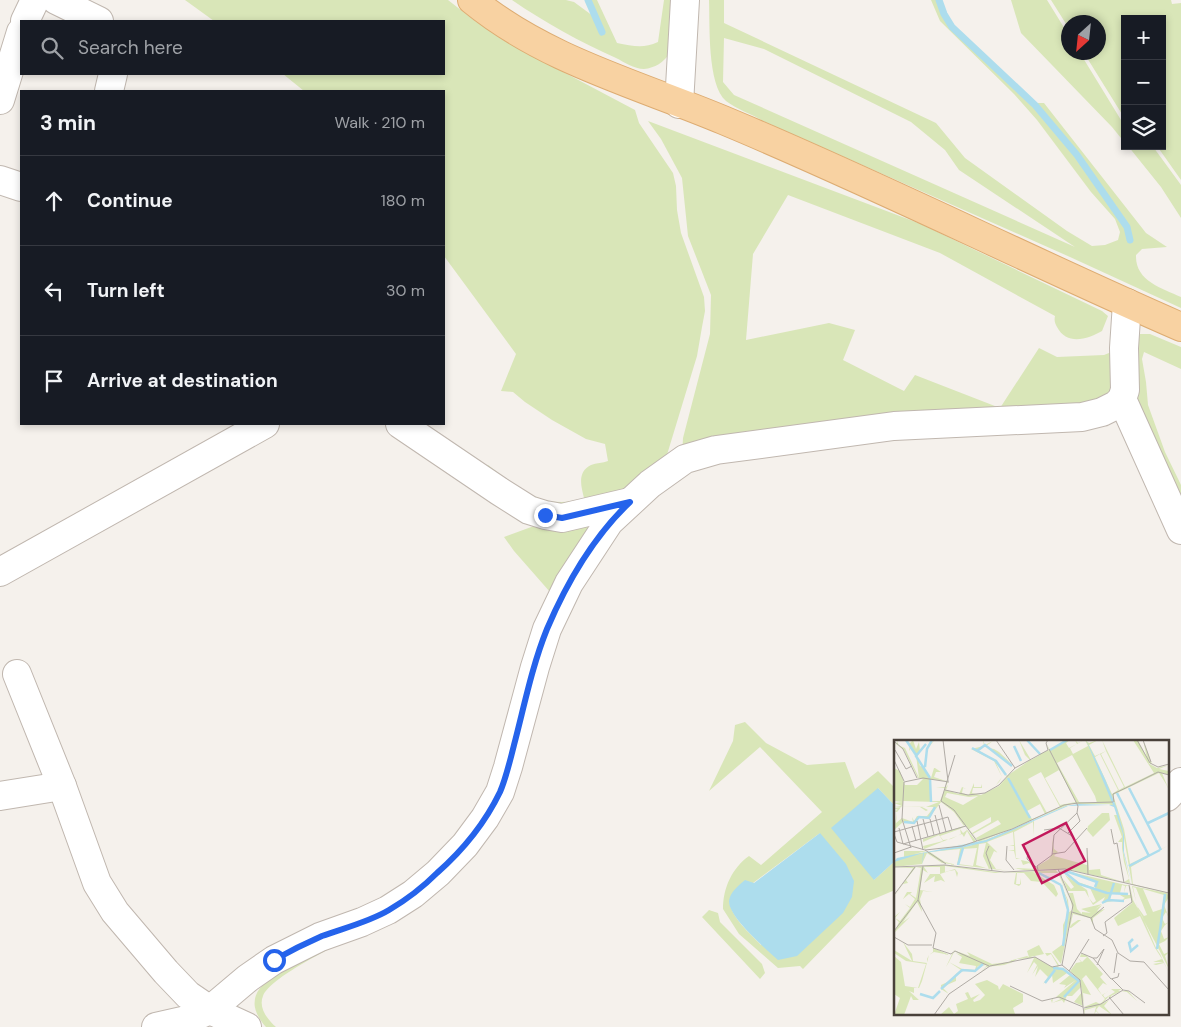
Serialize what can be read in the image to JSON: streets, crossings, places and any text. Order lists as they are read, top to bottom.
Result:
{
  "north": "bottom left",
  "page": {
    "map_buttons": ["+", "−"],
    "search": "Search here",
    "heading": ["3 min", "Walk · 210 m"],
    "list": [
      ["Continue", "180 m"],
      ["Turn left", "30 m"],
      "Arrive at destination"
    ]
  }
}
